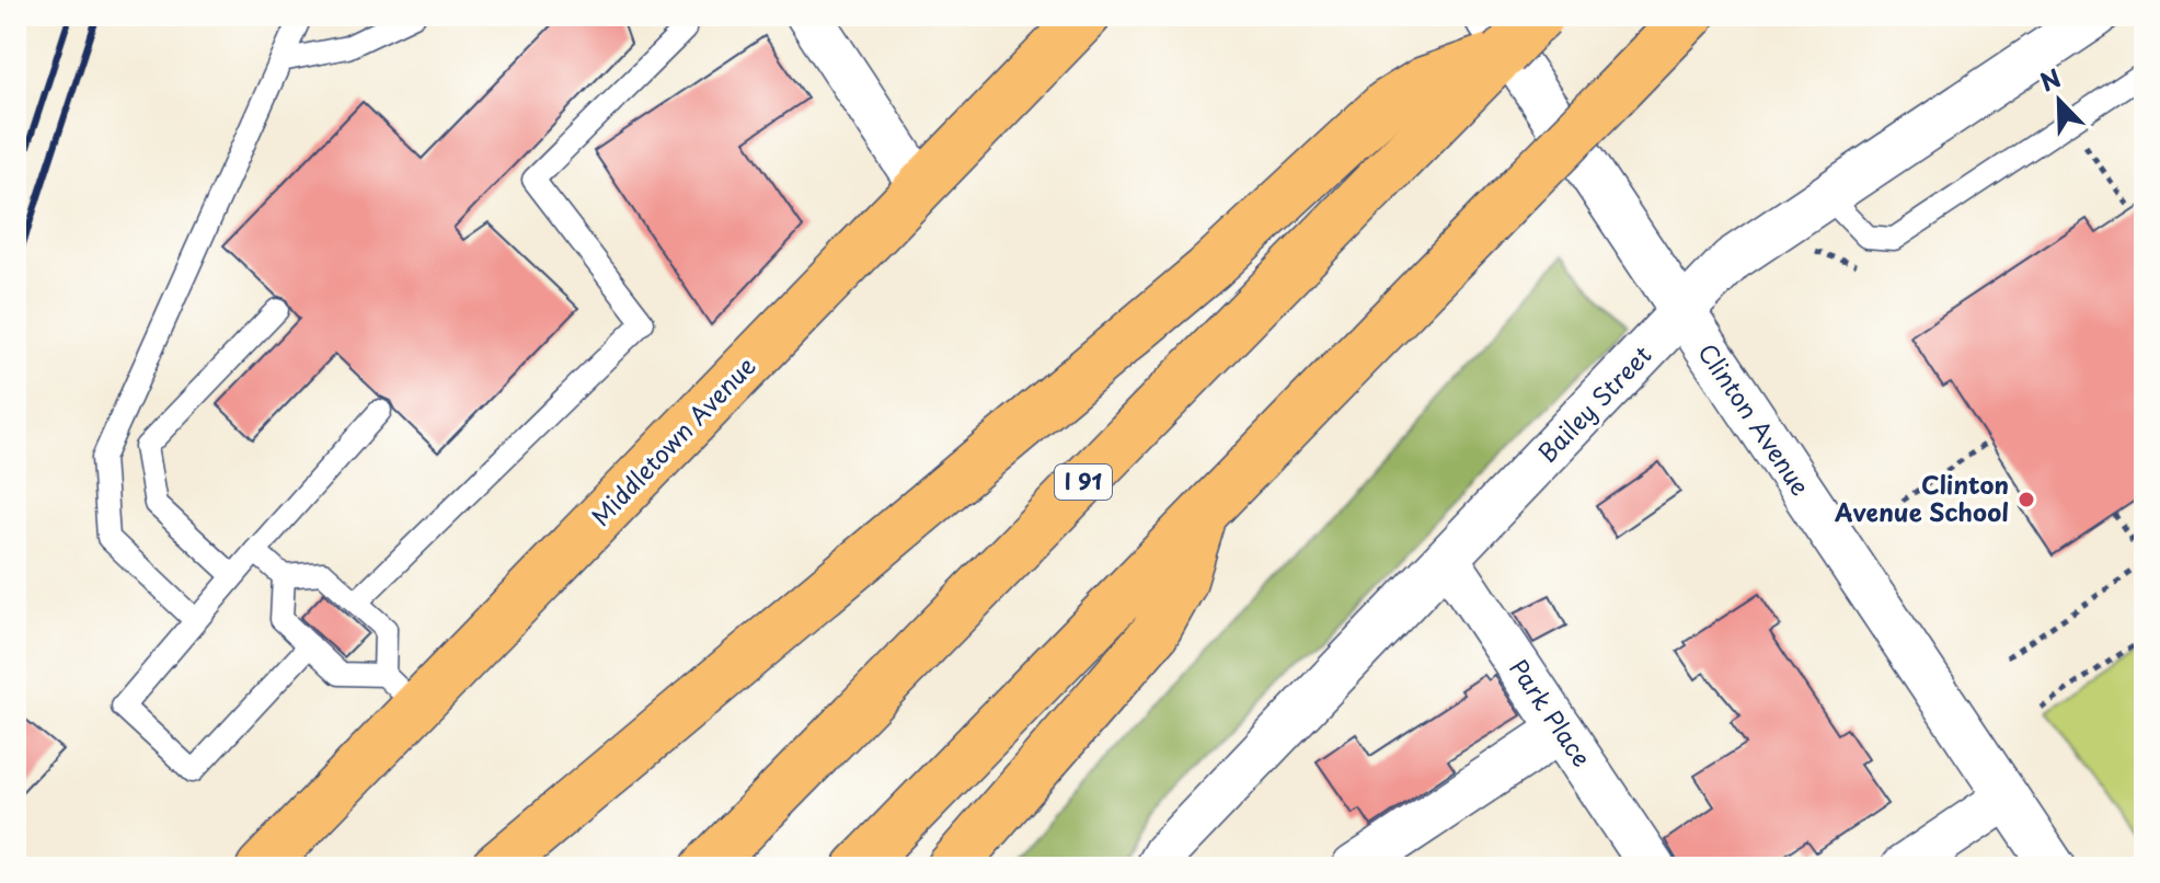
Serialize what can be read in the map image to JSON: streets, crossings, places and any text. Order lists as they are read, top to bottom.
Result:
{
  "streets": {
    "main road": ["Middletown Avenue", "I 91"],
    "street": ["Bailey Street", "Clinton Avenue", "Park Place"]
  },
  "crossings": [
    ["Bailey Street", "Clinton Avenue"],
    ["Bailey Street", "Park Place"]
  ],
  "places": ["Clinton Avenue School"],
  "north": "top left"
}
